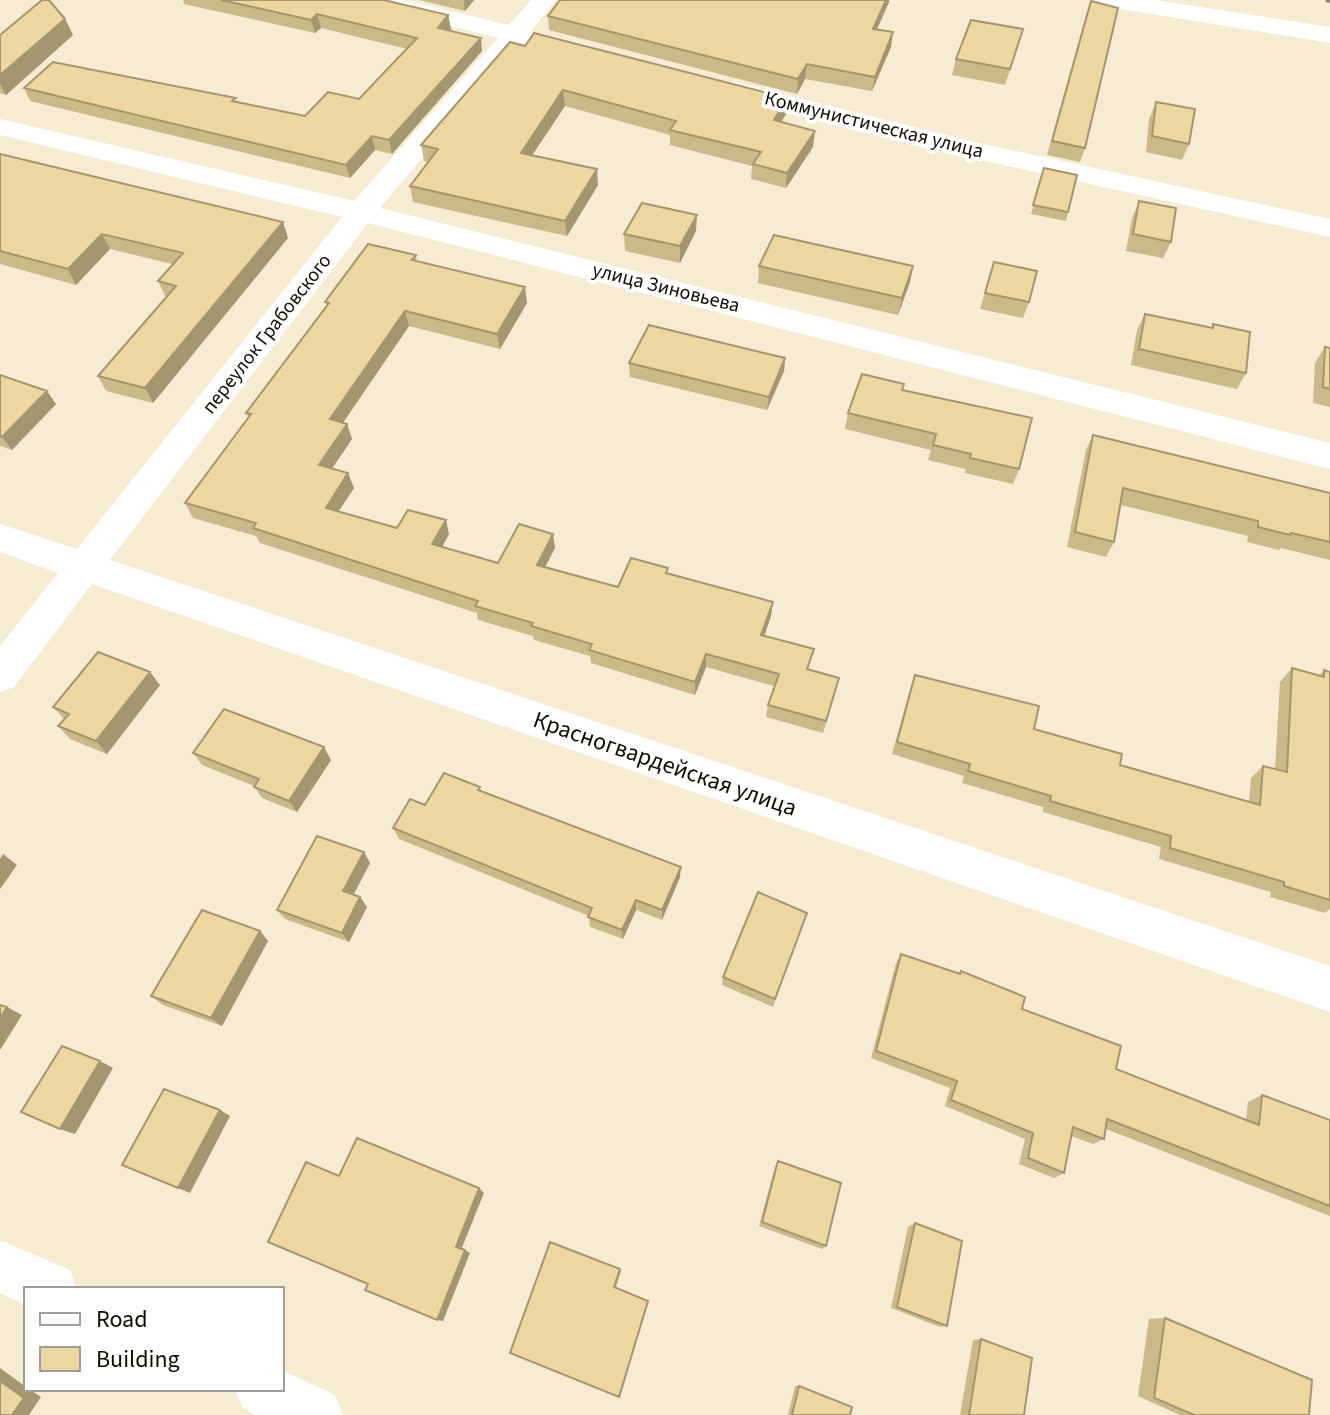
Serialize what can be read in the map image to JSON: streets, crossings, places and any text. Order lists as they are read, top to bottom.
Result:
{
  "streets": {
    "street": [
      "Коммунистическая улица",
      "улица Зиновьева",
      "переулок Грабовского",
      "Красногвардейская улица"
    ]
  },
  "crossings": [
    ["улица Зиновьева", "переулок Грабовского"],
    ["переулок Грабовского", "Красногвардейская улица"]
  ],
  "legend": ["Road", "Building"]
}
